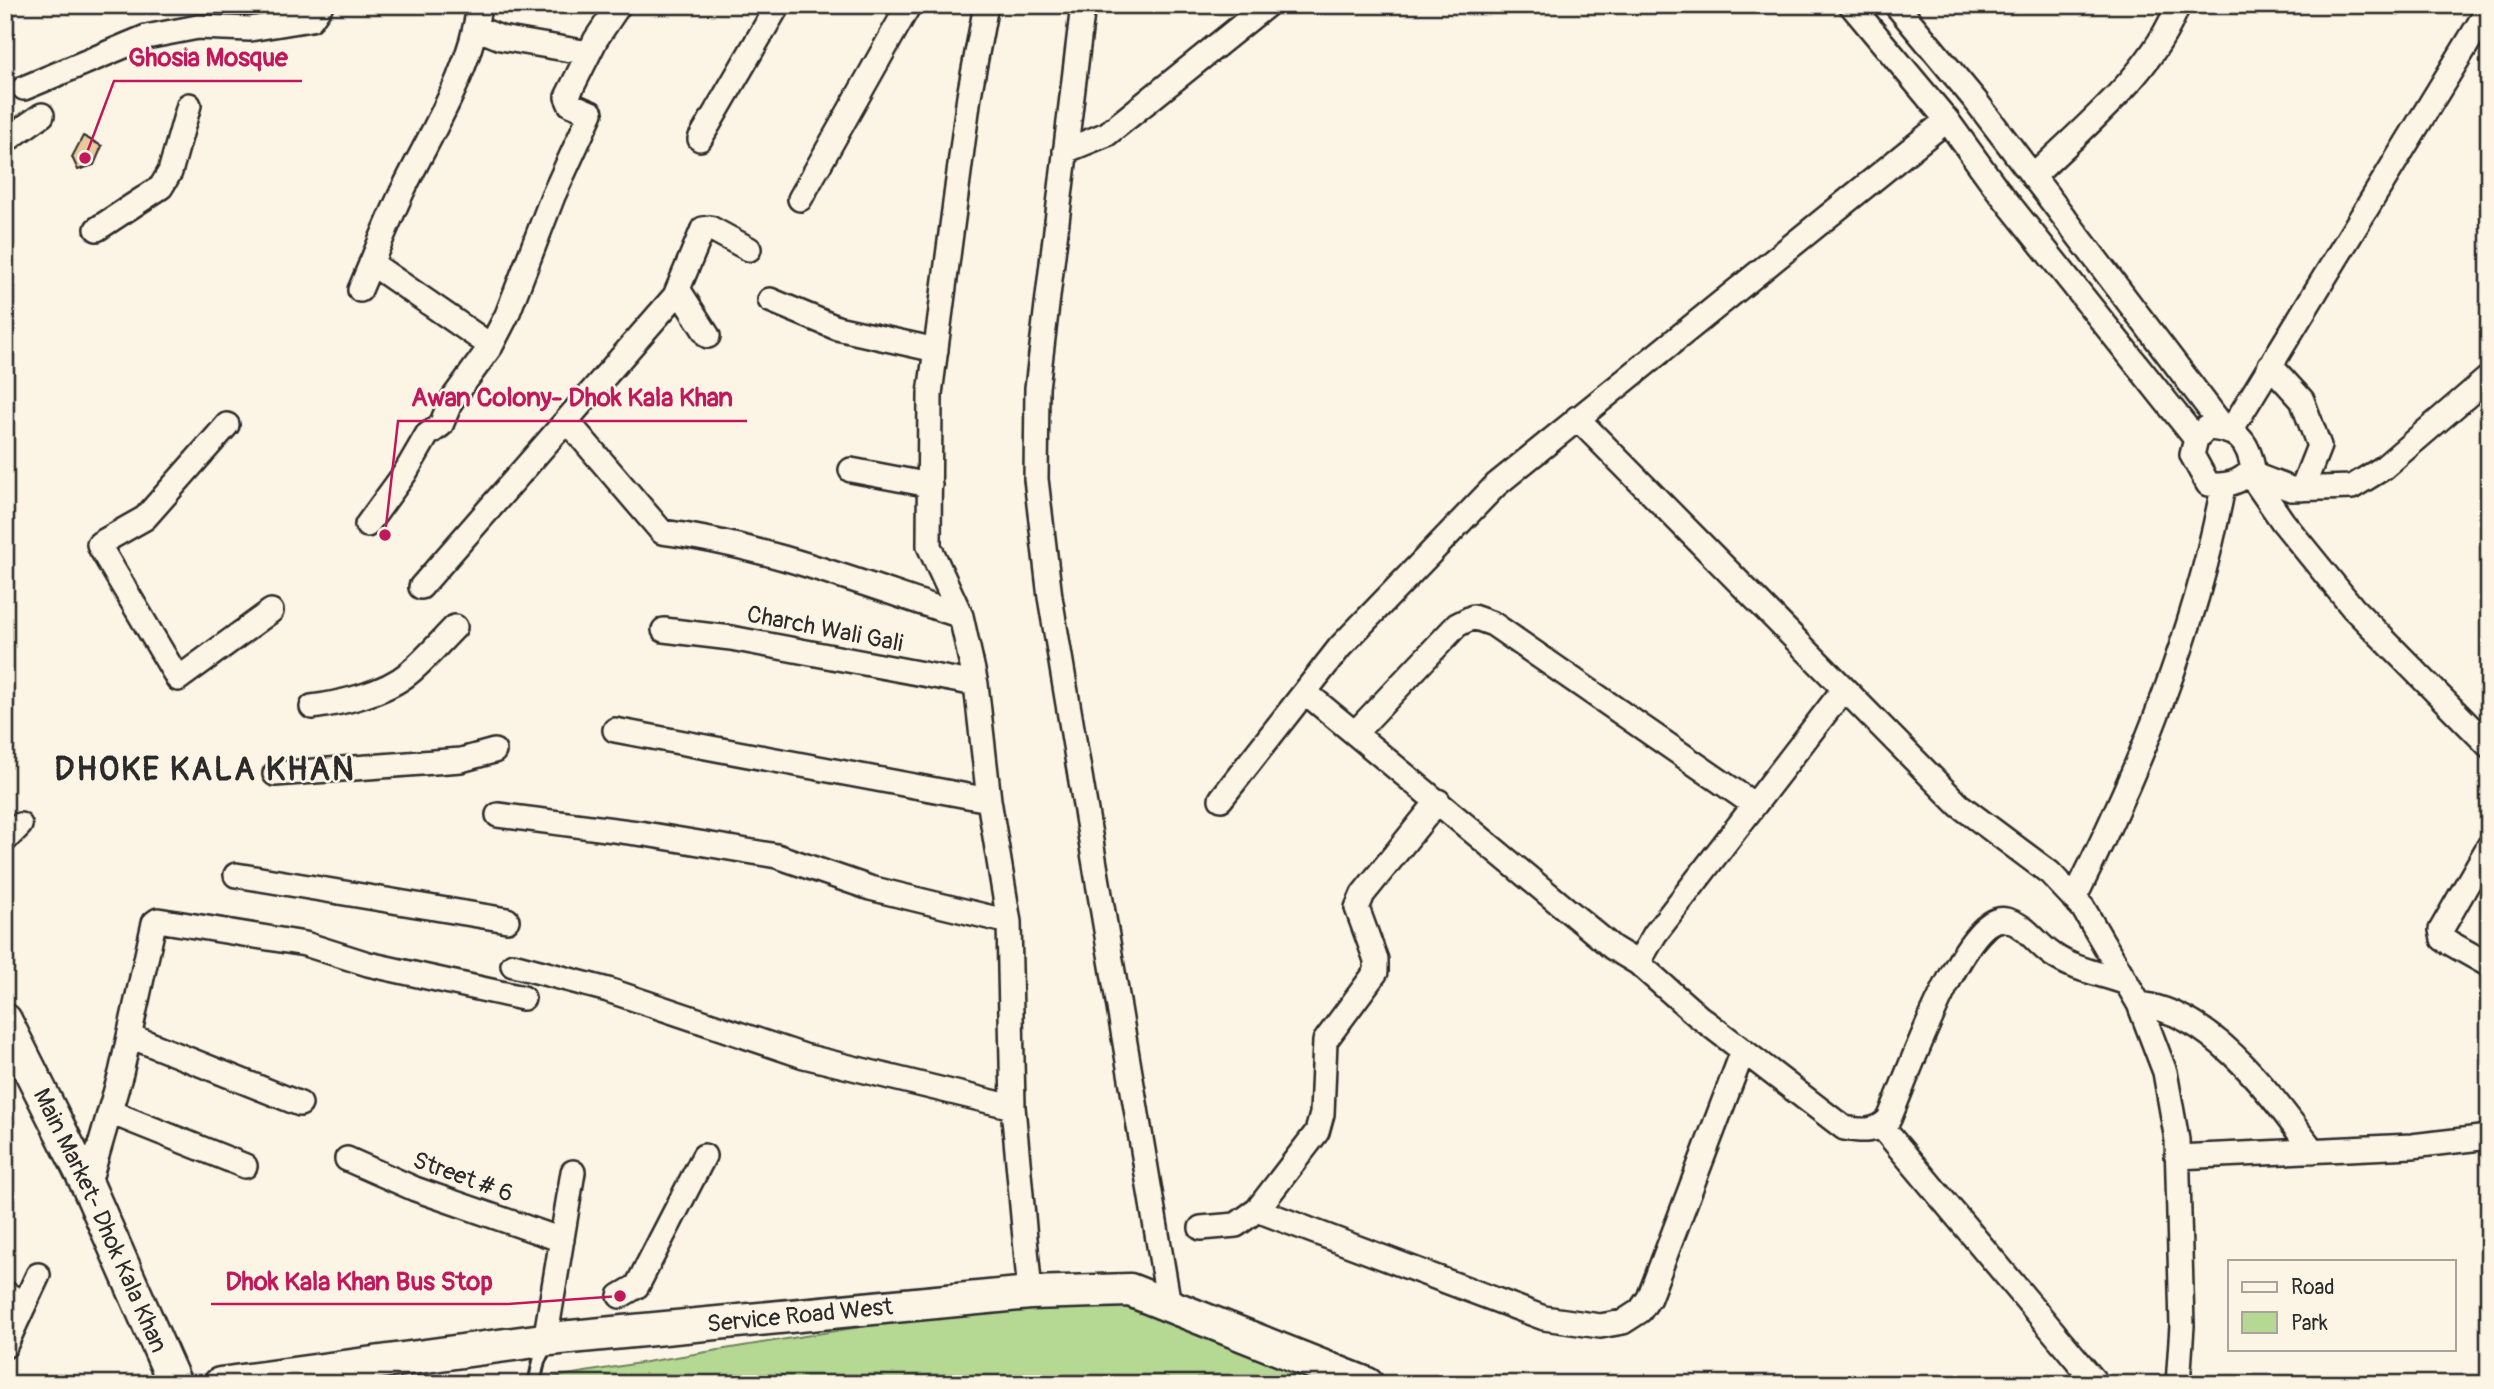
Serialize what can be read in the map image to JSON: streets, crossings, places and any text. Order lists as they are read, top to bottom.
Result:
{
  "streets": {
    "street": [
      "Charch Wali Gali",
      "Street # 6",
      "Main Market- Dhok Kala Khan",
      "Service Road West"
    ]
  },
  "districts": ["DHOKE KALA KHAN"],
  "places": ["Ghosia Mosque", "Awan Colony- Dhok Kala Khan", "Dhok Kala Khan Bus Stop"],
  "legend": ["Road", "Park"]
}
